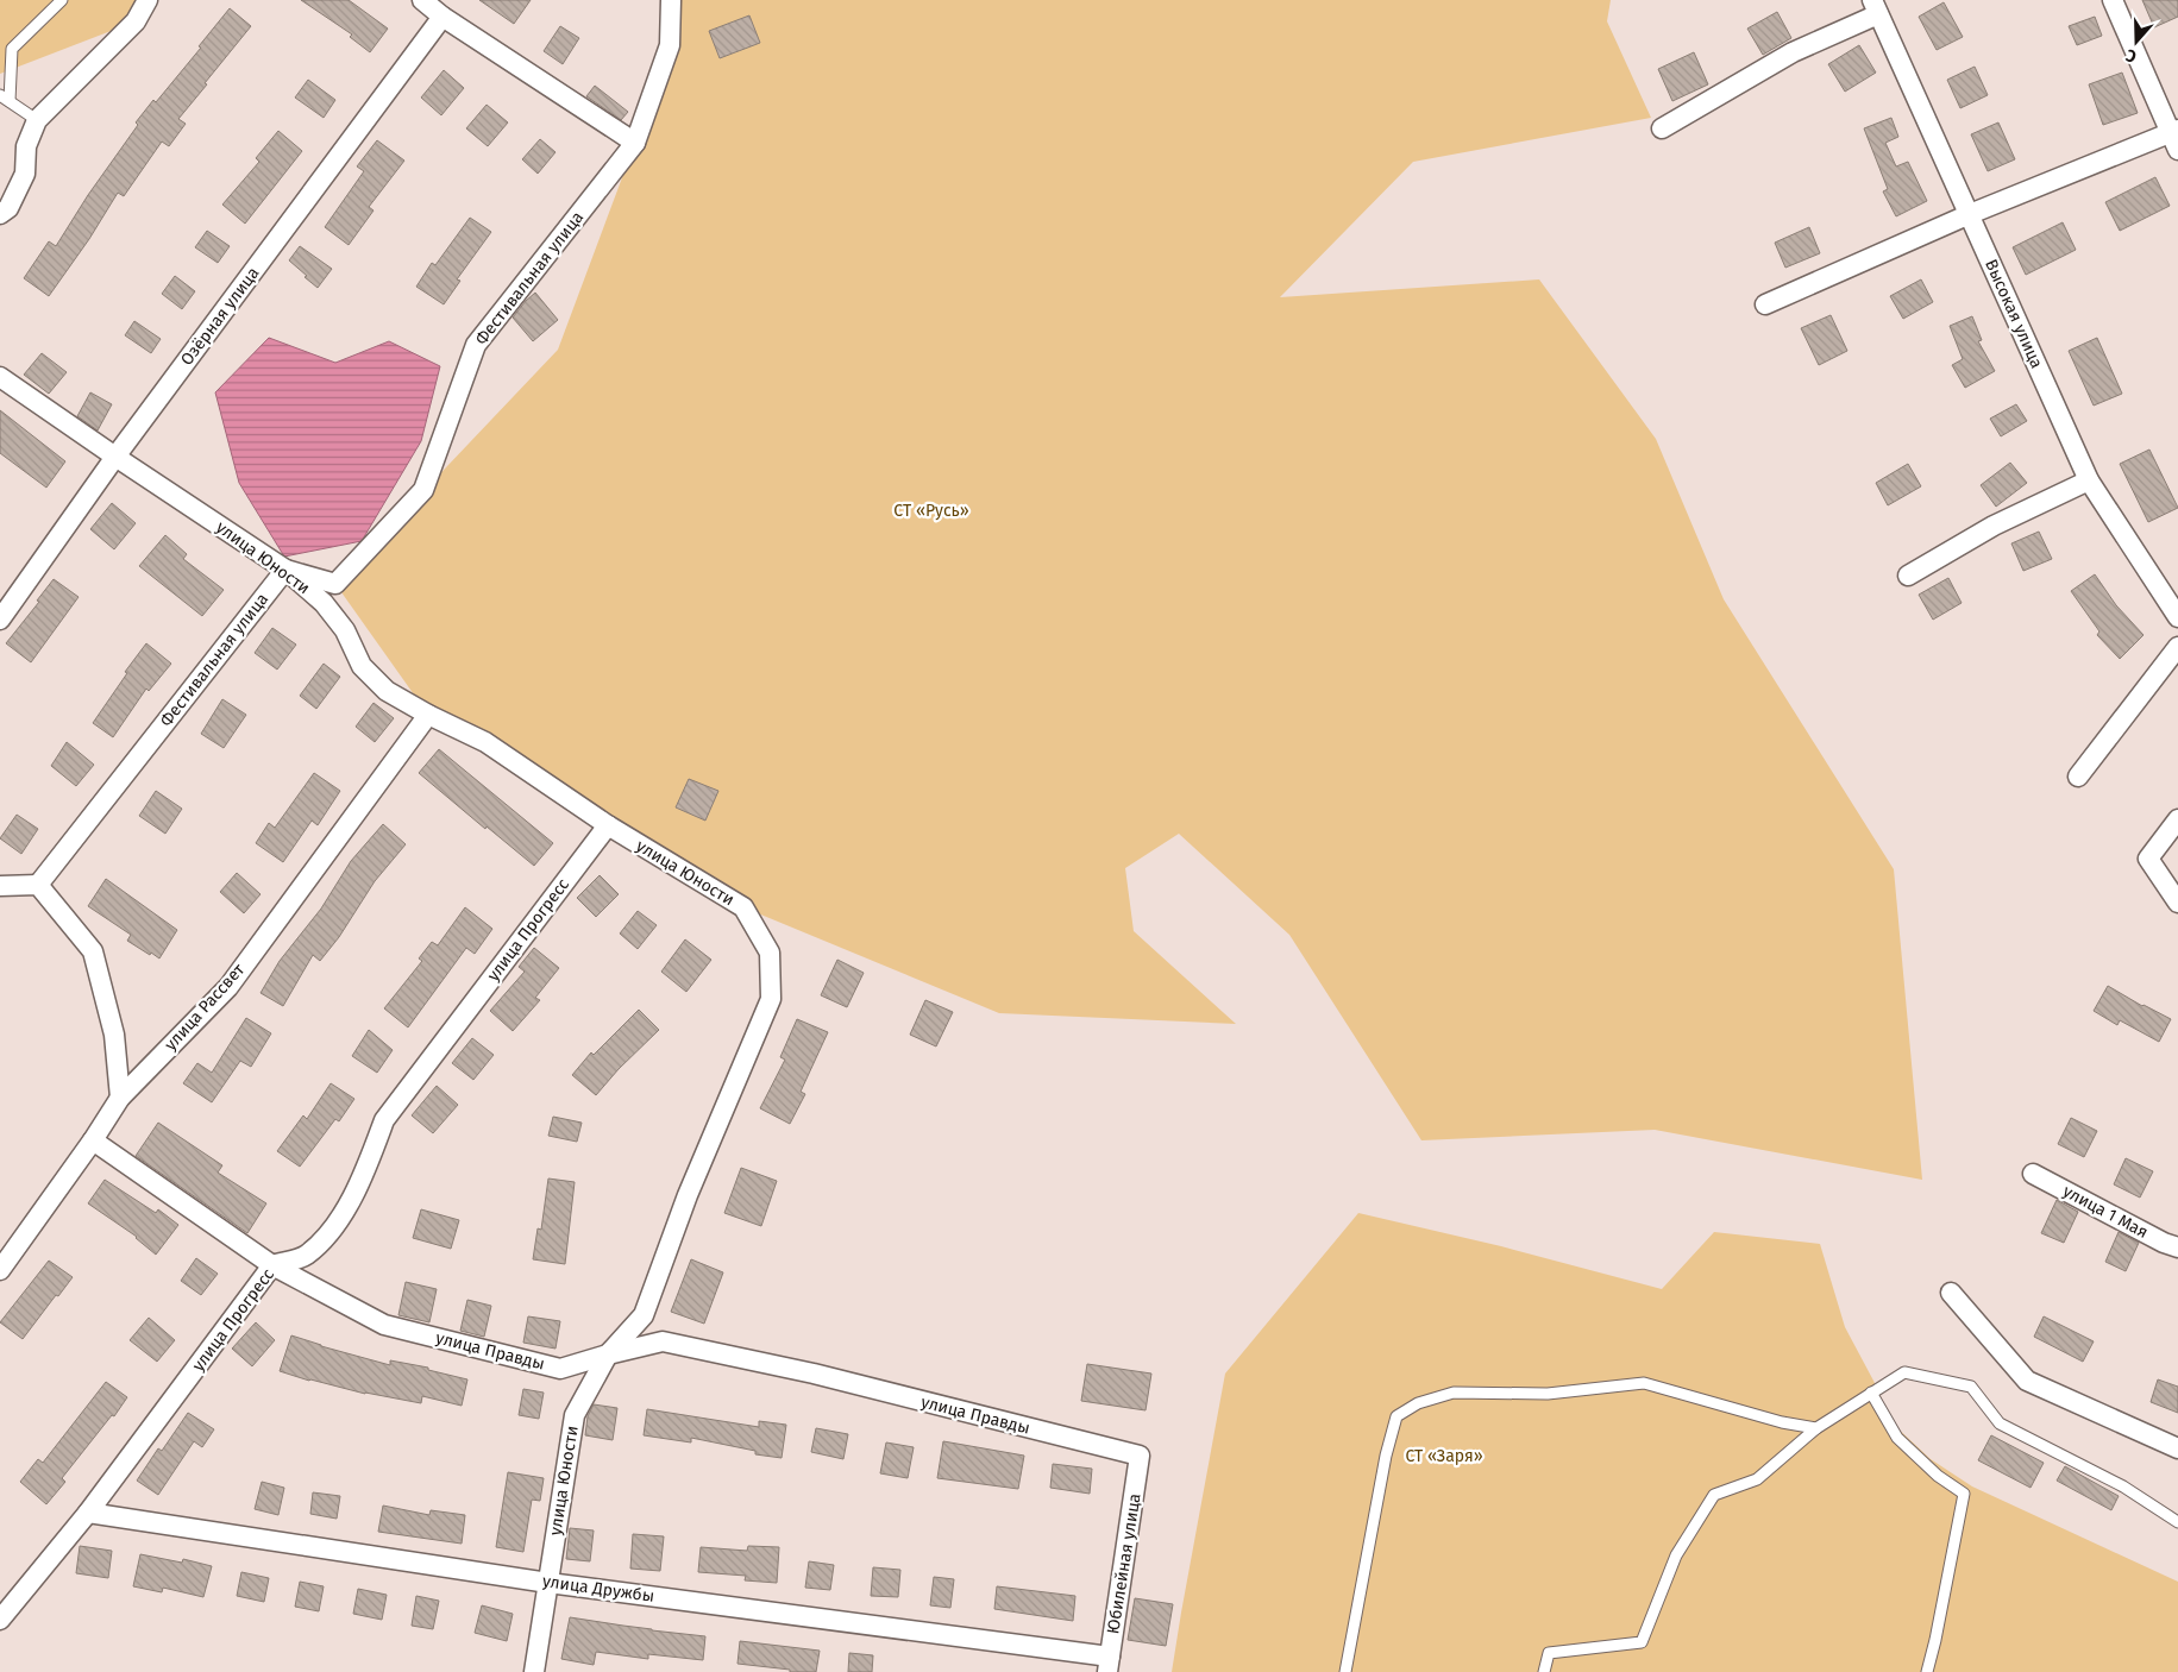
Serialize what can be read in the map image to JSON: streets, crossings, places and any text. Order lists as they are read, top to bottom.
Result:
{
  "streets": {
    "street": [
      "Фестивальная улица",
      "Высокая улица",
      "Озёрная улица",
      "улица Юности",
      "улица Прогресс",
      "улица Рассвет",
      "улица 1 Мая",
      "улица Правды",
      "Юбилейная улица",
      "улица Дружбы"
    ]
  },
  "crossings": [
    ["Фестивальная улица", "улица Юности"],
    ["Озёрная улица", "улица Юности"],
    ["улица Юности", "улица Прогресс"],
    ["улица Юности", "улица Рассвет"],
    ["улица Юности", "улица Правды"],
    ["улица Юности", "улица Дружбы"],
    ["улица Прогресс", "улица Правды"],
    ["улица Прогресс", "улица Дружбы"],
    ["улица Рассвет", "улица Правды"],
    ["улица Правды", "Юбилейная улица"],
    ["Юбилейная улица", "улица Дружбы"]
  ],
  "parks": ["СТ «Русь»", "СТ «Заря»"],
  "north": "bottom"
}
